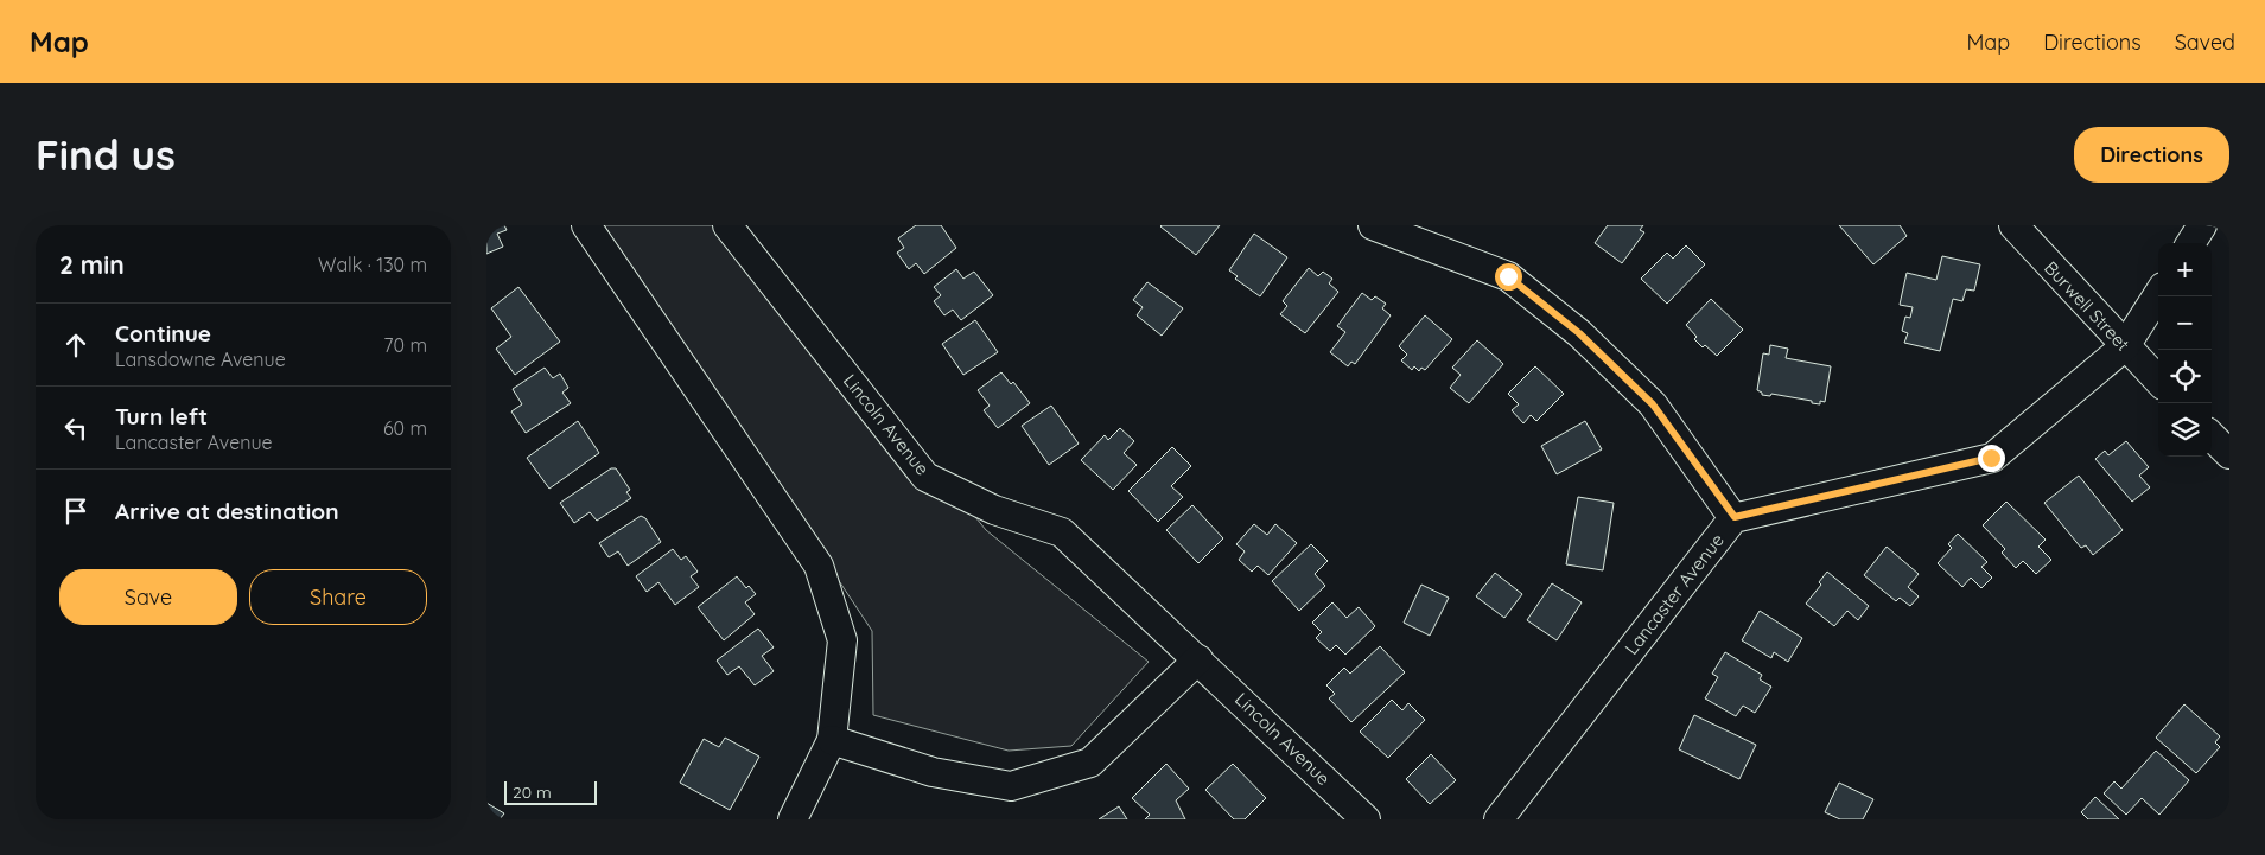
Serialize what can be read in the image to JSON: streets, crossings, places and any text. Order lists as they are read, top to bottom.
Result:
{
  "streets": {
    "street": ["Burwell Street", "Lincoln Avenue", "Lancaster Avenue"]
  },
  "crossings": [
    ["Burwell Street", "Lancaster Avenue"]
  ],
  "scale_bar": "20 m",
  "page": {
    "header": "Map",
    "nav": ["Map", "Directions", "Saved"],
    "buttons": [
      "Directions",
      ["Save", "Share"]
    ],
    "title": "Find us",
    "heading": ["2 min", "Walk · 130 m"],
    "map_buttons": ["+", "−"],
    "list": [
      ["Continue", "Lansdowne Avenue", "70 m"],
      ["Turn left", "Lancaster Avenue", "60 m"],
      "Arrive at destination"
    ],
    "scale": "20 m"
  }
}
